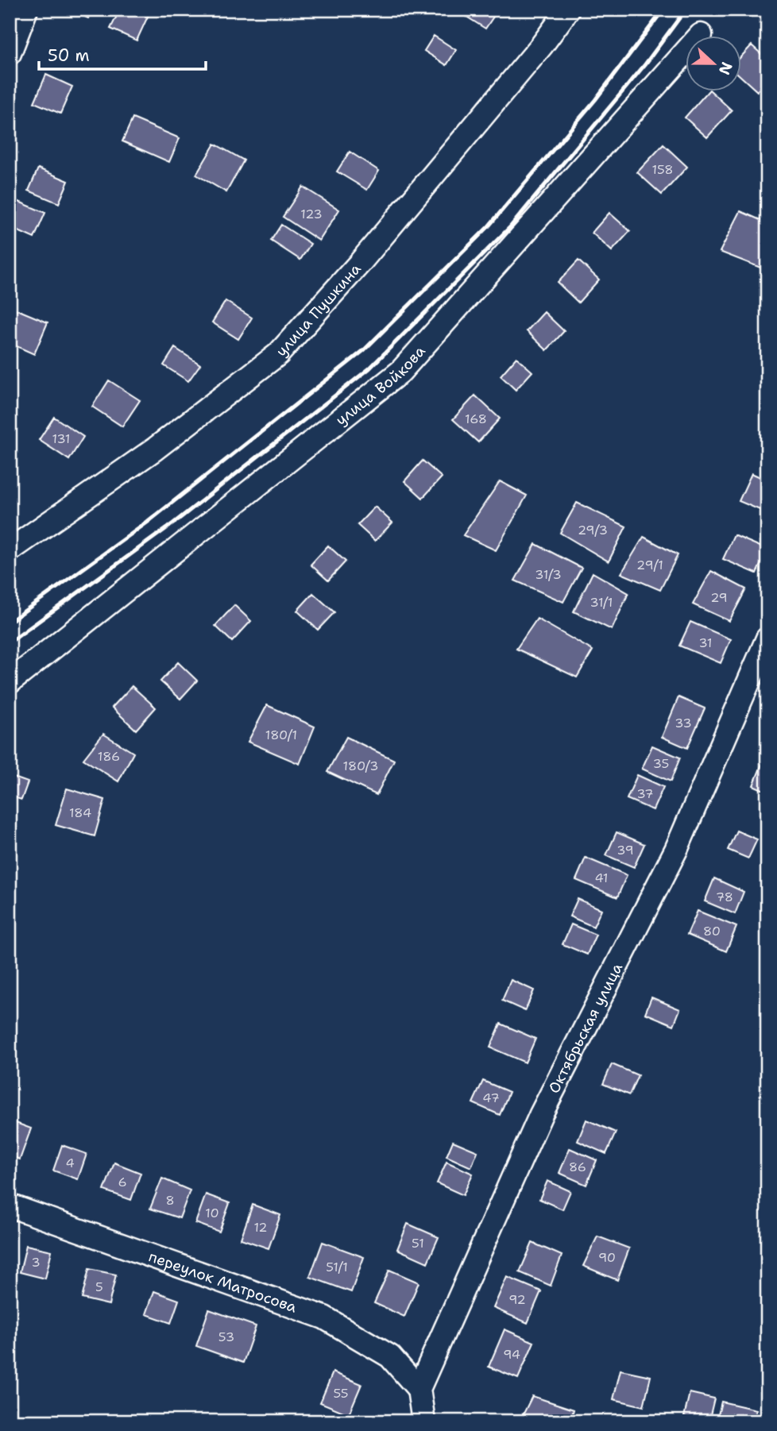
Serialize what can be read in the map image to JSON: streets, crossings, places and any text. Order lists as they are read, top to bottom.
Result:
{
  "streets": {
    "street": [
      "улица Пушкина",
      "улица Войкова",
      "Октябрьская улица",
      "переулок Матросова"
    ]
  },
  "crossings": [
    ["Октябрьская улица", "переулок Матросова"]
  ],
  "house_numbers": [
    "158",
    "123",
    "168",
    "131",
    "29/3",
    "29/1",
    "31/3",
    "29",
    "31/1",
    "31",
    "33",
    "180/1",
    "186",
    "35",
    "180/3",
    "37",
    "184",
    "39",
    "41",
    "78",
    "80",
    "47",
    "4",
    "86",
    "6",
    "8",
    "10",
    "12",
    "51",
    "90",
    "3",
    "51/1",
    "5",
    "92",
    "53",
    "94",
    "55"
  ],
  "scale_bar": "50 m",
  "north": "right"
}
